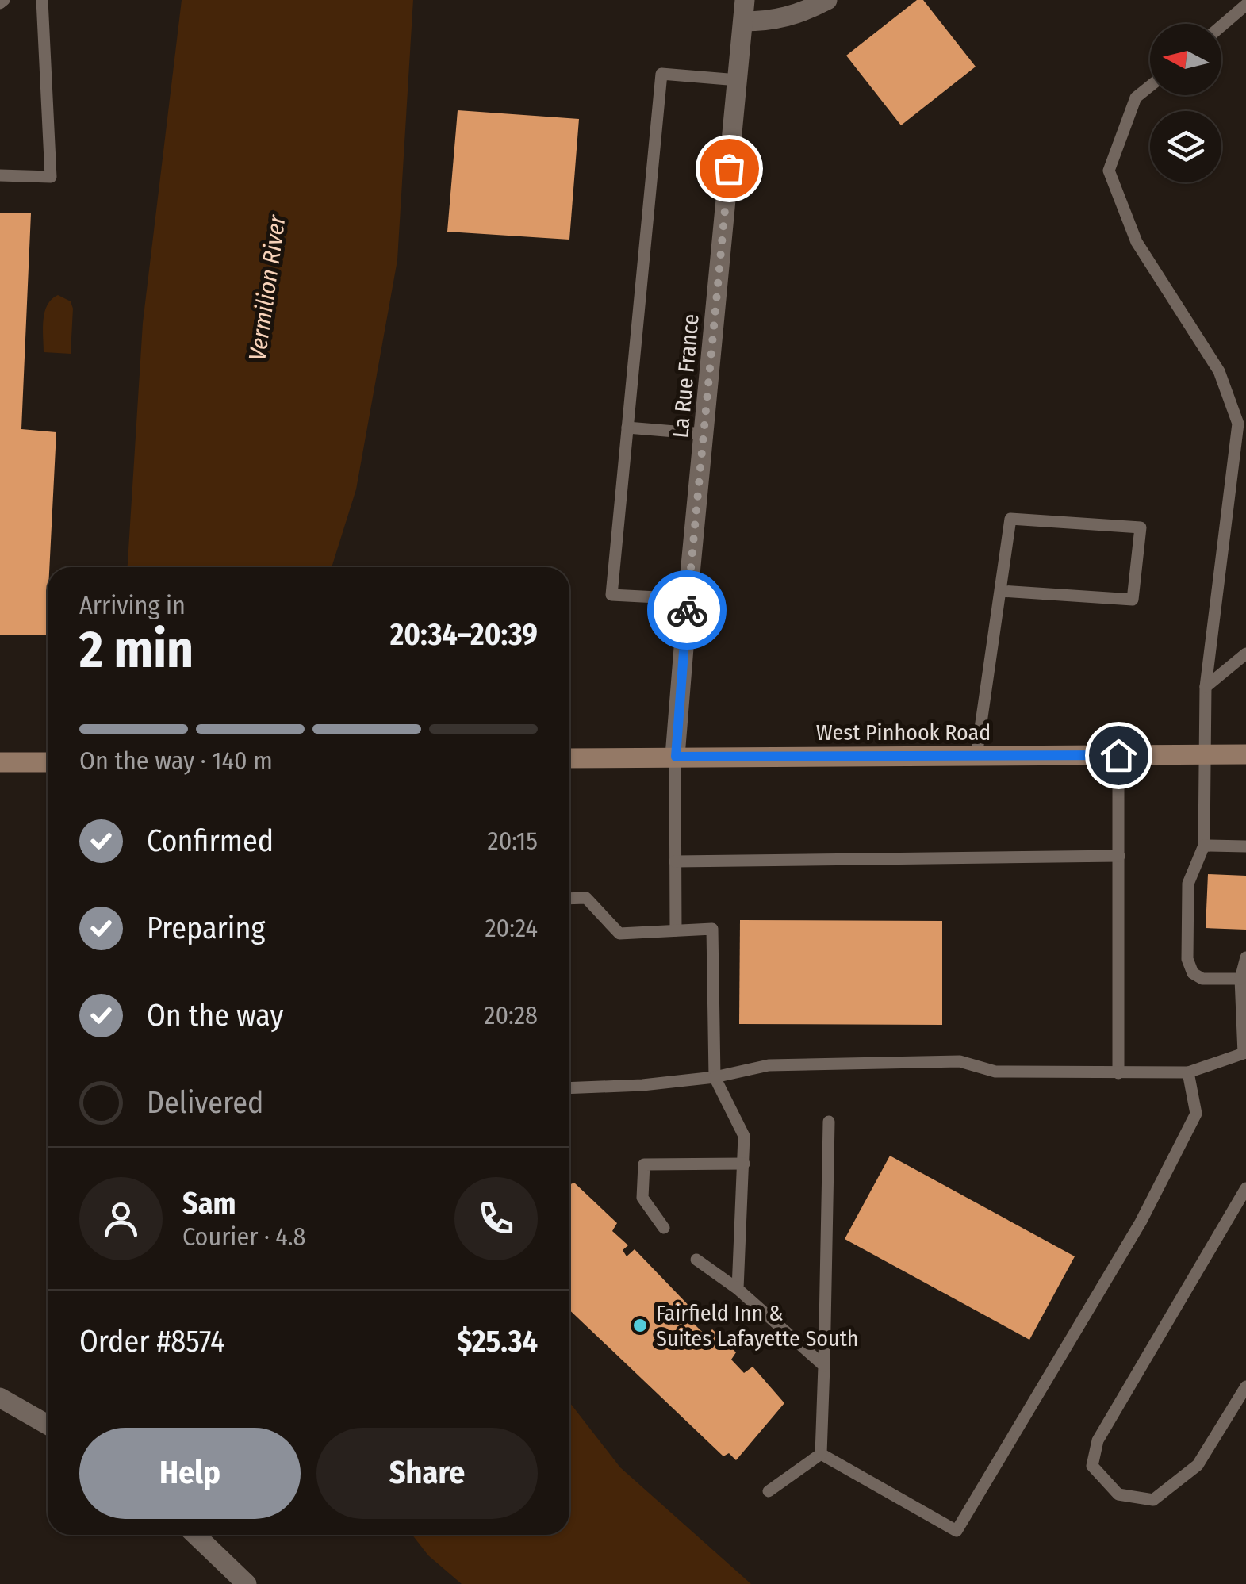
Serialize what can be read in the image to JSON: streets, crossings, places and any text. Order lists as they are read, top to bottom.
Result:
{
  "streets": {
    "main road": ["West Pinhook Road"],
    "street": ["La Rue France"]
  },
  "crossings": [
    ["La Rue France", "West Pinhook Road"]
  ],
  "water": ["Vermilion River"],
  "places": ["Fairfield Inn & Suites Lafayette South"],
  "north": "left",
  "page": {
    "heading": ["2 min", "Arriving in", "20:34–20:39"],
    "panel": [
      "Sam",
      "Courier · 4.8",
      "Order #8574",
      "$25.34"
    ],
    "bar": "On the way · 140 m",
    "list": [
      ["Confirmed", "20:15"],
      ["Preparing", "20:24"],
      ["On the way", "20:28"],
      "Delivered"
    ],
    "buttons": ["Help", "Share"]
  }
}
